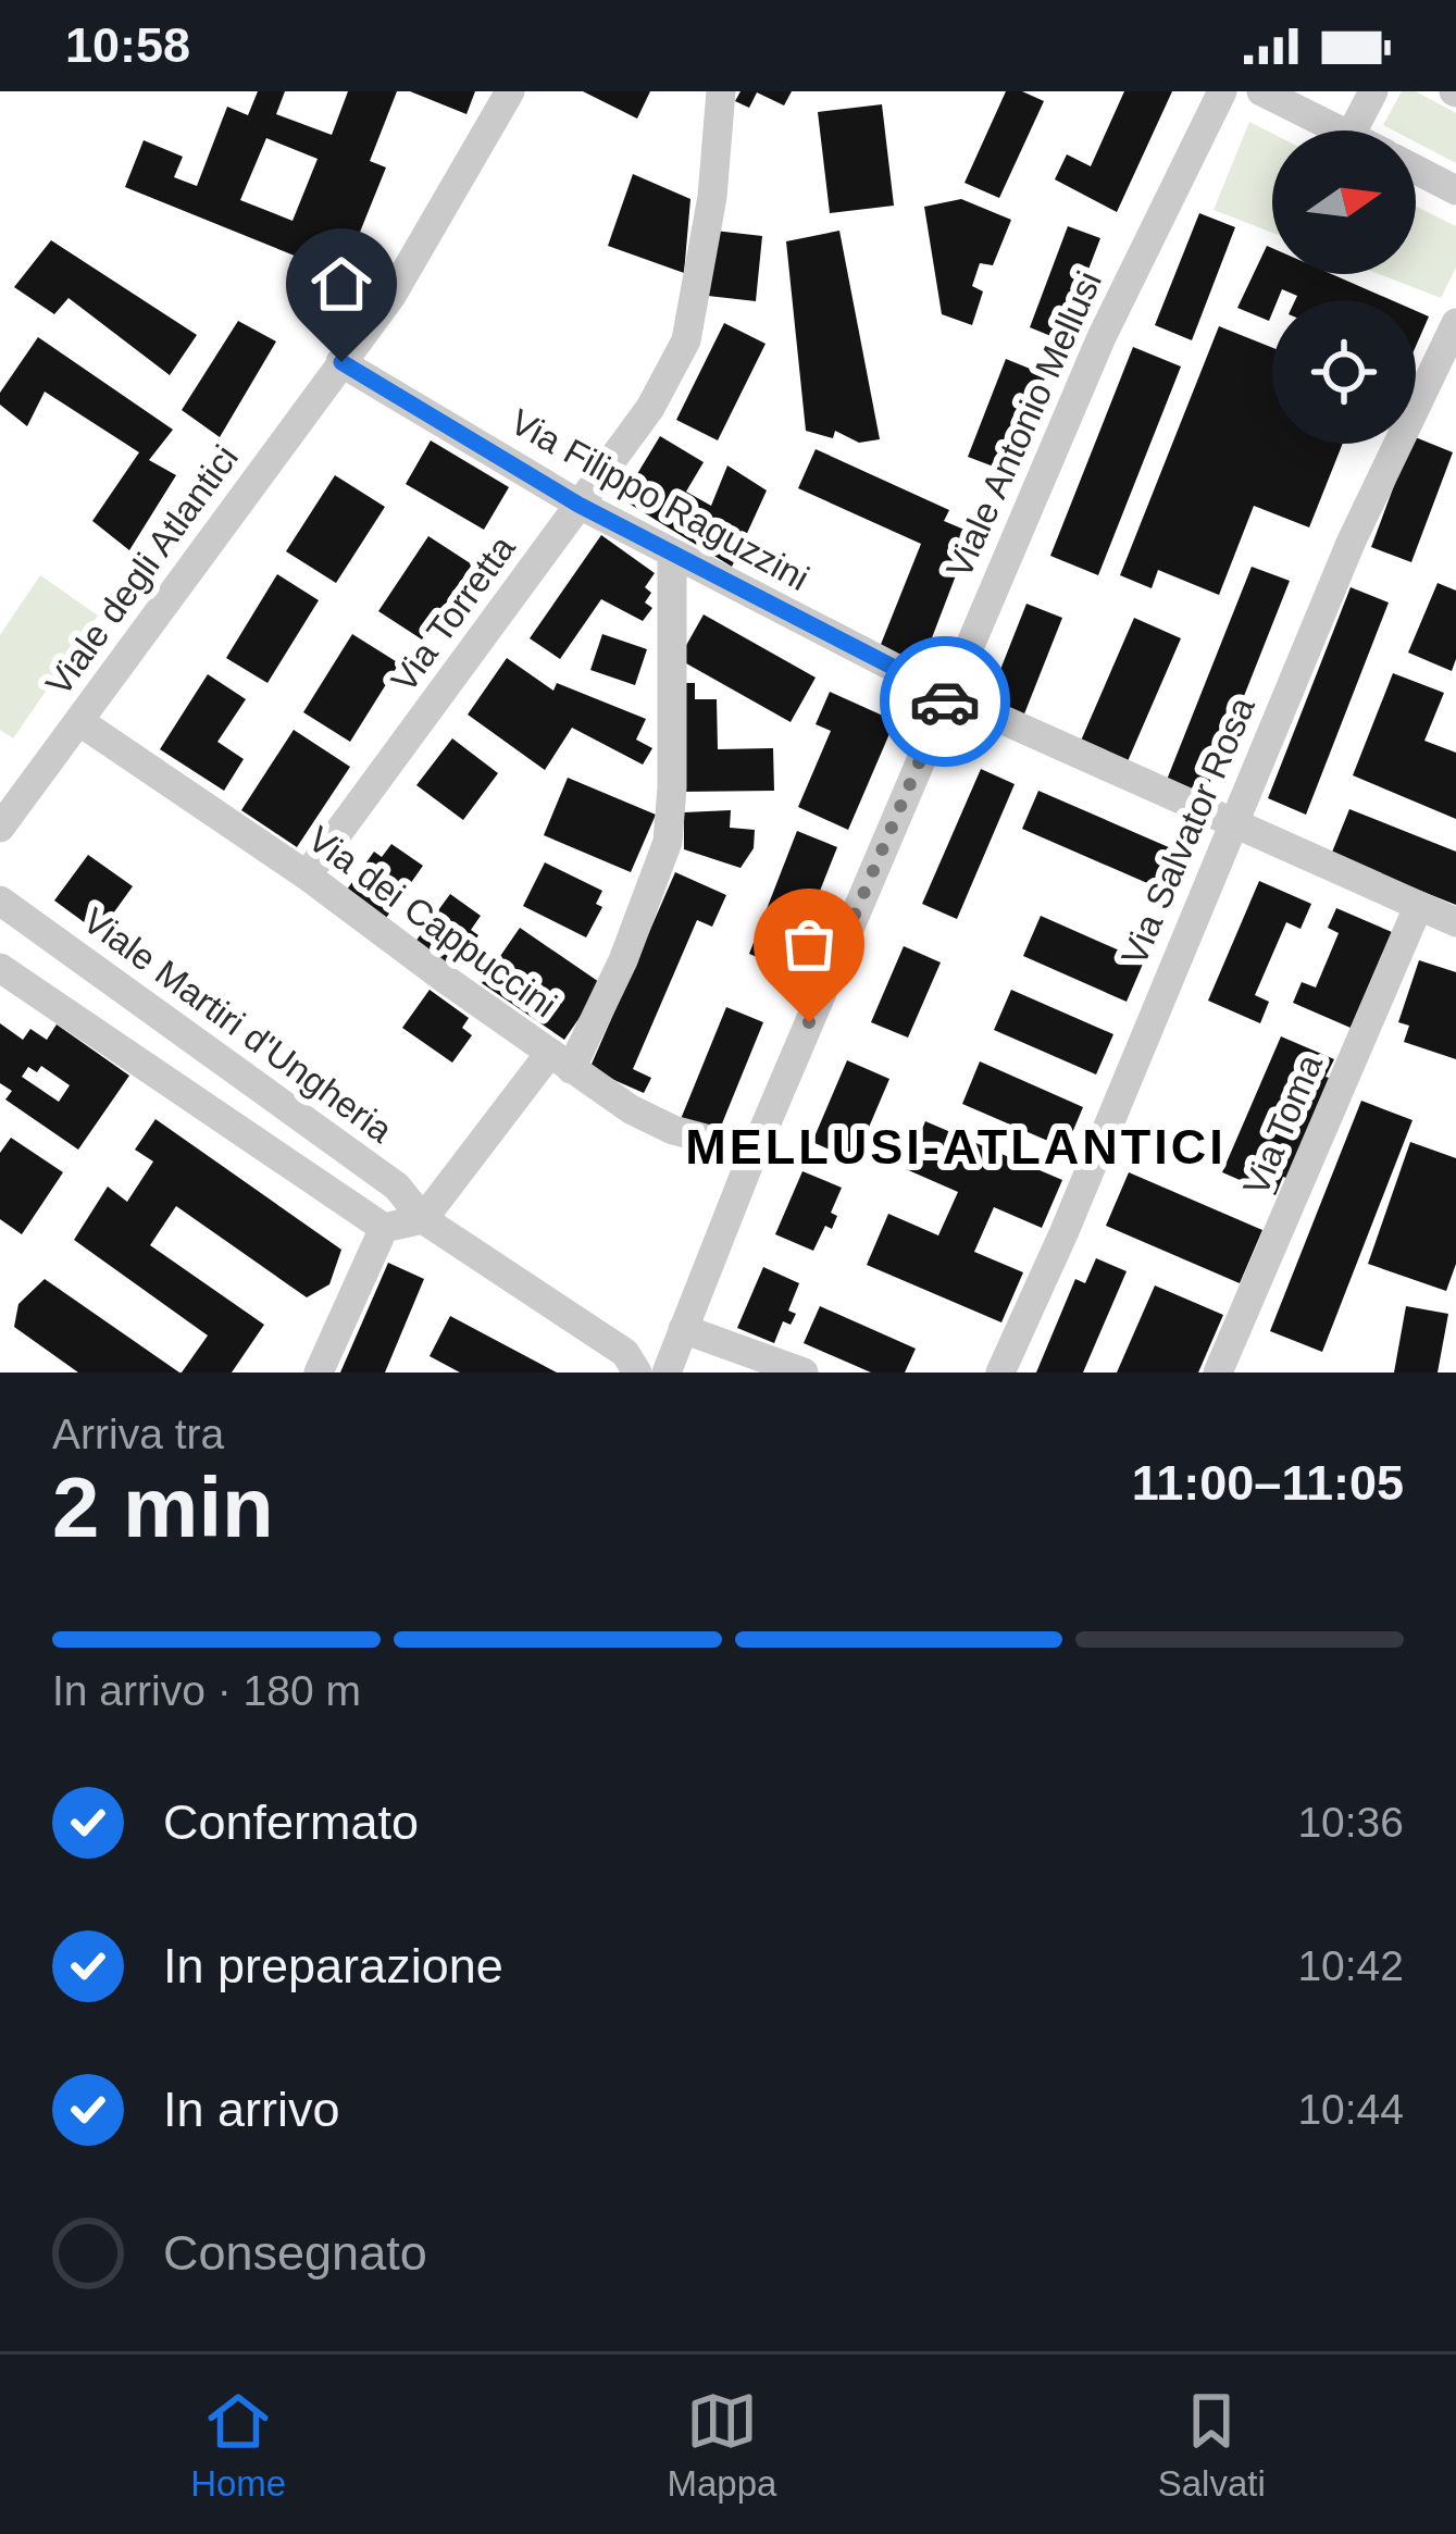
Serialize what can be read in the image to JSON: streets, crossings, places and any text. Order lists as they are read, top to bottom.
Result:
{
  "streets": {
    "street": [
      "Viale Antonio Mellusi",
      "Via Filippo Raguzzini",
      "Viale degli Atlantici",
      "Via Torretta",
      "Via Salvator Rosa",
      "Via dei Cappuccini",
      "Viale Martiri d'Ungheria",
      "Via Toma"
    ]
  },
  "crossings": [
    ["Viale Antonio Mellusi", "Via Filippo Raguzzini"],
    ["Viale Antonio Mellusi", "Via dei Cappuccini"],
    ["Via Filippo Raguzzini", "Viale degli Atlantici"],
    ["Via Filippo Raguzzini", "Via Torretta"],
    ["Via Filippo Raguzzini", "Via Salvator Rosa"],
    ["Via Filippo Raguzzini", "Via Toma"],
    ["Viale degli Atlantici", "Via dei Cappuccini"],
    ["Via Torretta", "Via dei Cappuccini"]
  ],
  "districts": ["MELLUSI-ATLANTICI"],
  "north": "right",
  "page": {
    "status": "10:58",
    "heading": ["2 min", "Arriva tra", "11:00–11:05"],
    "bar": "In arrivo · 180 m",
    "list": [
      ["Confermato", "10:36"],
      ["In preparazione", "10:42"],
      ["In arrivo", "10:44"],
      "Consegnato"
    ],
    "tabs": ["Home", "Mappa", "Salvati"]
  }
}
